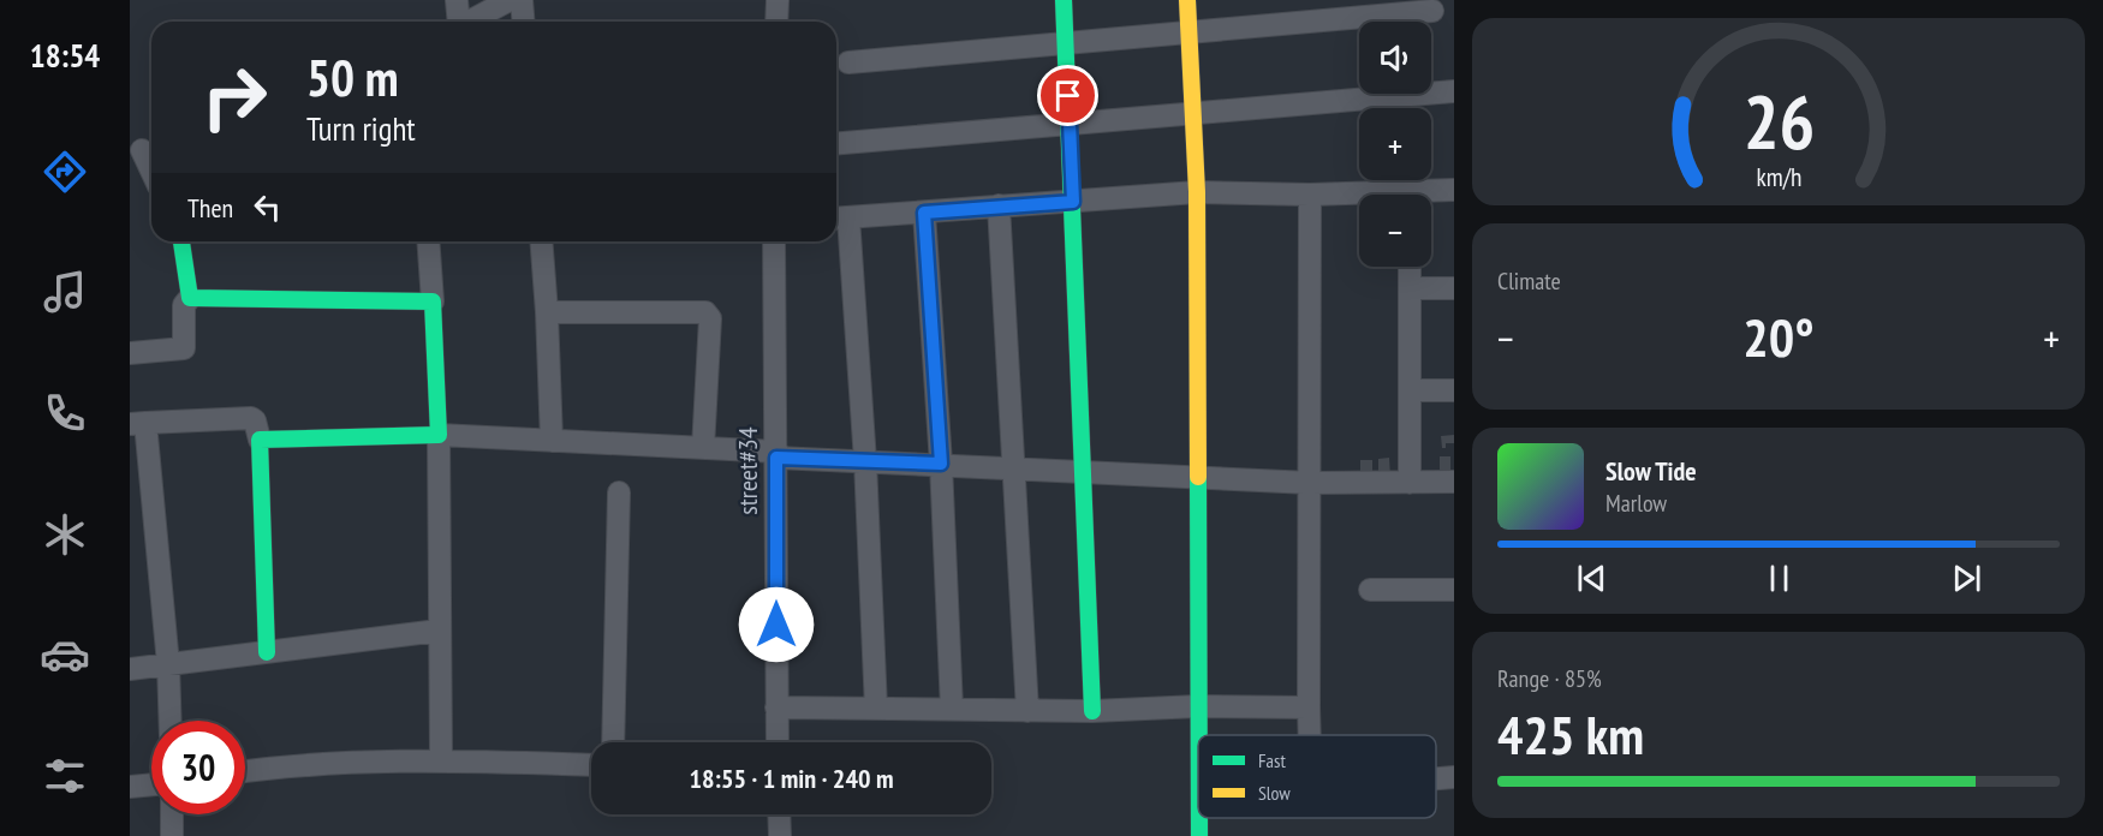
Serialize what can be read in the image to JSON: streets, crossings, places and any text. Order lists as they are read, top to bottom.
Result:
{
  "streets": {
    "street": ["street#34"]
  },
  "legend": ["Fast", "Slow"],
  "page": {
    "tabs": "18:54",
    "map_buttons": ["+", "−"],
    "turn": ["50 m", "Turn right"],
    "then": "Then",
    "tile": [
      "Climate",
      ["Range · 85%", "425 km"]
    ],
    "heat": ["−", "20°", "+"],
    "song": ["Slow Tide", "Marlow"],
    "limit": "30",
    "trip": "18:55 · 1 min · 240 m",
    "gauge": ["26", "km/h"]
  }
}
